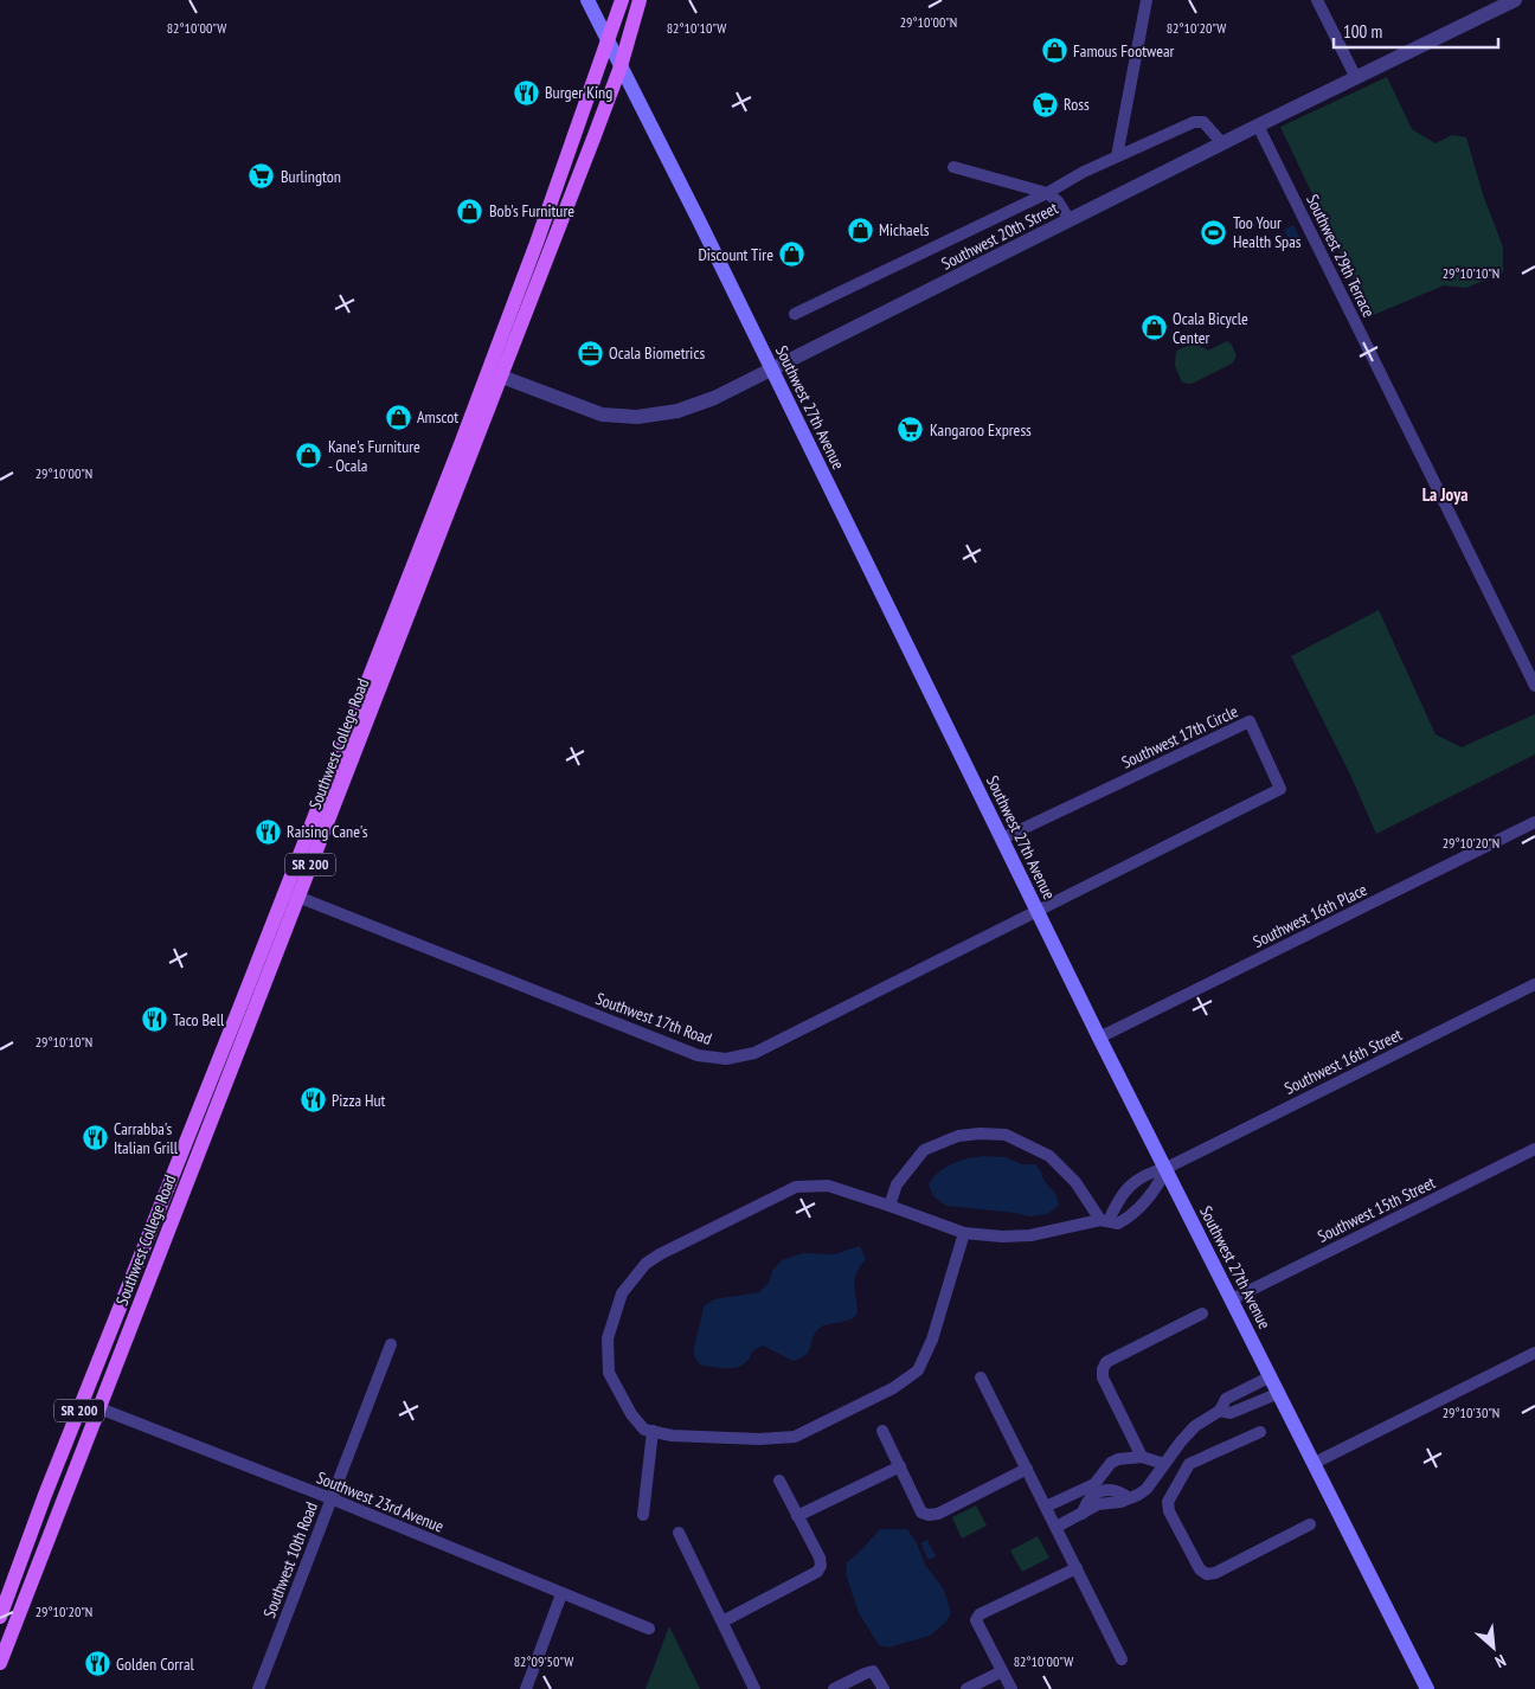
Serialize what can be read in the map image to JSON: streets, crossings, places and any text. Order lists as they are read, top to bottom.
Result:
{
  "streets": {
    "main road": ["Southwest 27th Avenue", "Southwest College Road", "SR 200"],
    "street": [
      "Southwest 20th Street",
      "Southwest 29th Terrace",
      "Southwest 17th Circle",
      "Southwest 16th Place",
      "Southwest 17th Road",
      "Southwest 16th Street",
      "Southwest 15th Street",
      "Southwest 23rd Avenue",
      "Southwest 10th Road"
    ]
  },
  "crossings": [
    ["Southwest 20th Street", "Southwest 29th Terrace"],
    ["Southwest 20th Street", "Southwest 27th Avenue"],
    ["Southwest 20th Street", "Southwest College Road"],
    ["Southwest 27th Avenue", "Southwest 17th Circle"],
    ["Southwest 27th Avenue", "Southwest College Road"],
    ["Southwest 27th Avenue", "Southwest 16th Place"],
    ["Southwest 27th Avenue", "Southwest 17th Road"],
    ["Southwest 27th Avenue", "Southwest 16th Street"],
    ["Southwest 27th Avenue", "Southwest 15th Street"],
    ["Southwest 17th Circle", "Southwest 17th Road"],
    ["Southwest College Road", "Southwest 17th Road"],
    ["Southwest College Road", "Southwest 23rd Avenue"],
    ["Southwest 23rd Avenue", "Southwest 10th Road"]
  ],
  "districts": ["La Joya"],
  "places": {
    "shop": [
      "Famous Footwear",
      "Bob's Furniture",
      "Michaels",
      "Discount Tire",
      "Ocala Bicycle Center",
      "Amscot",
      "Kane's Furniture - Ocala"
    ],
    "restaurant": [
      "Burger King",
      "Raising Cane's",
      "Taco Bell",
      "Pizza Hut",
      "Carrabba's Italian Grill",
      "Golden Corral"
    ],
    "supermarket": ["Ross", "Burlington", "Kangaroo Express"],
    "sports": ["Too Your Health Spas"],
    "office": ["Ocala Biometrics"]
  },
  "scale_bar": "100 m",
  "north": "bottom right",
  "coordinates": [
    "29°10'00\"N",
    "82°10'00\"W",
    "82°10'10\"W",
    "82°10'20\"W",
    "29°10'10\"N",
    "29°10'20\"N",
    "29°10'30\"N",
    "82°09'50\"W"
  ]
}
